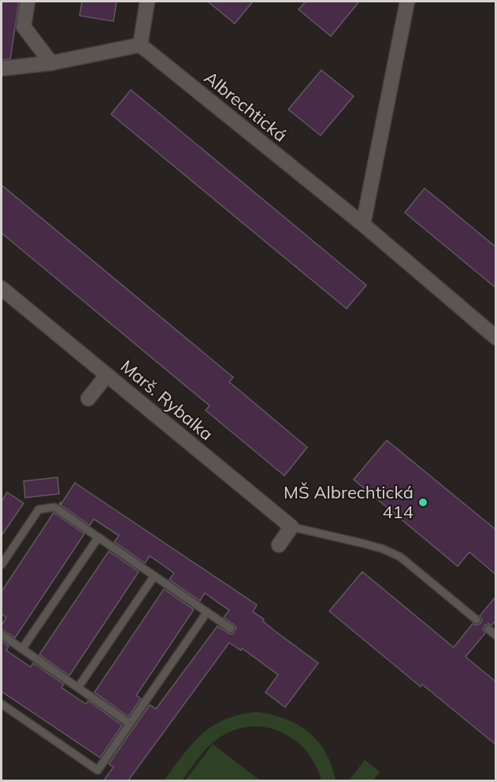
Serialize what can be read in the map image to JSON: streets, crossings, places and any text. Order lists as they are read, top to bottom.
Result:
{
  "streets": {
    "street": ["Albrechtická", "Marš. Rybalka"]
  },
  "places": ["MŠ Albrechtická 414"]
}
